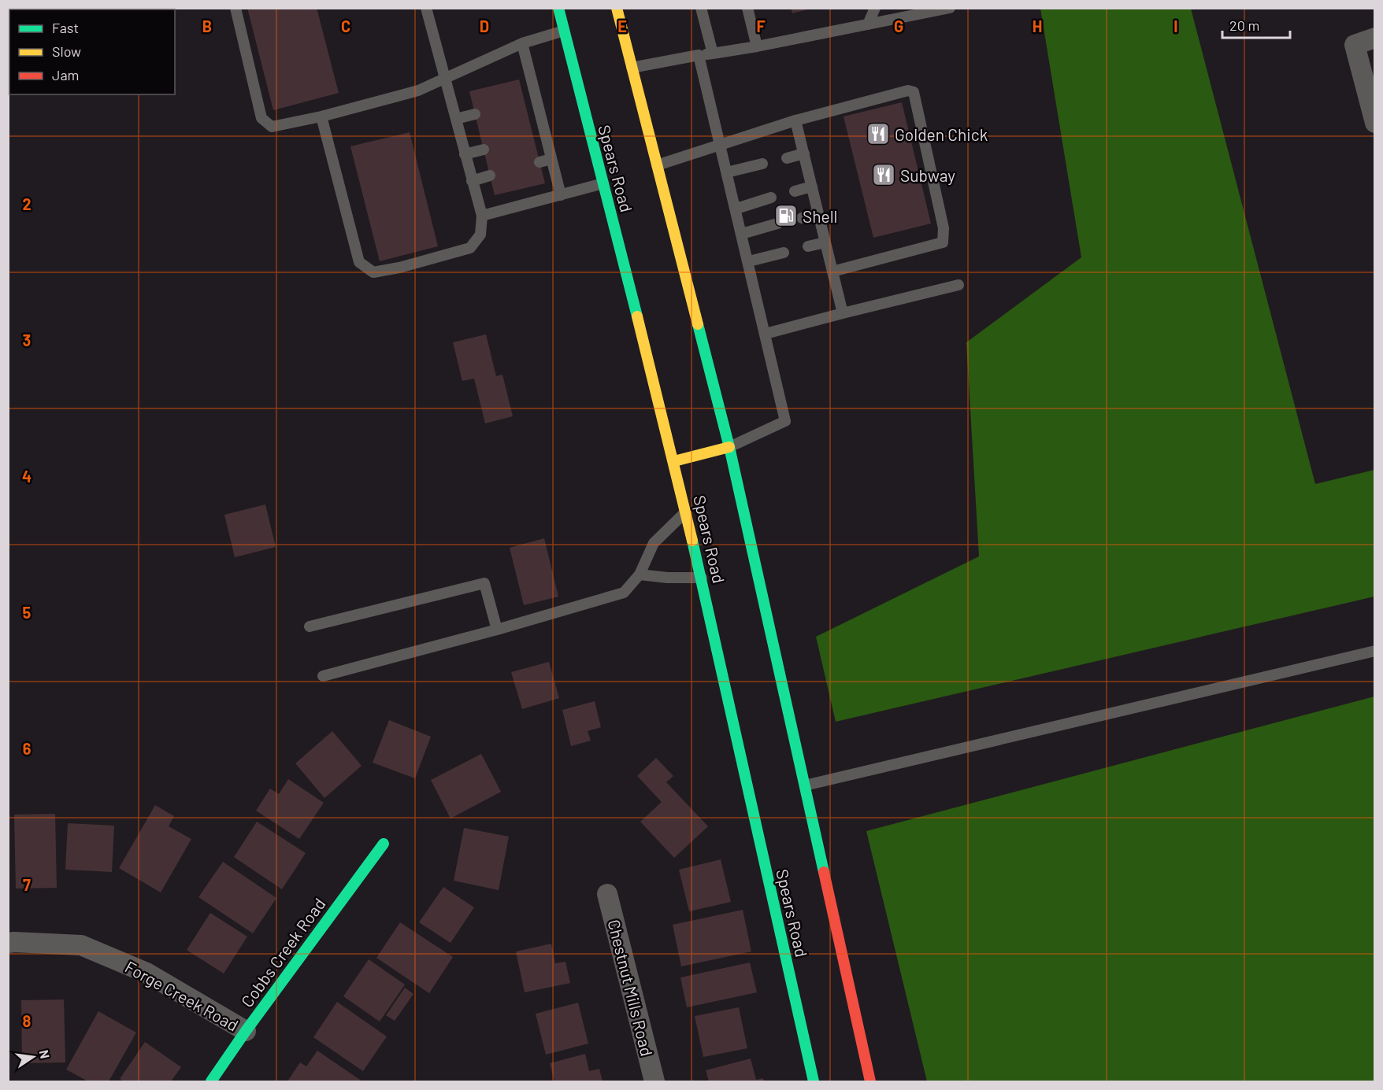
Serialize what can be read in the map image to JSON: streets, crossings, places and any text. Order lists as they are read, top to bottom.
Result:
{
  "streets": {
    "main road": ["Spears Road", "Cobbs Creek Road"],
    "street": ["Chestnut Mills Road", "Forge Creek Road"]
  },
  "crossings": [
    ["Cobbs Creek Road", "Forge Creek Road"]
  ],
  "places": {
    "restaurant": ["Golden Chick", "Subway"],
    "fuel station": ["Shell"]
  },
  "legend": ["Fast", "Slow", "Jam"],
  "scale_bar": "20 m",
  "north": "right",
  "grid": {
    "columns": [
      "B",
      "C",
      "D",
      "E",
      "F",
      "G",
      "H",
      "I"
    ],
    "rows": [
      "2",
      "3",
      "4",
      "5",
      "6",
      "7",
      "8"
    ]
  }
}
